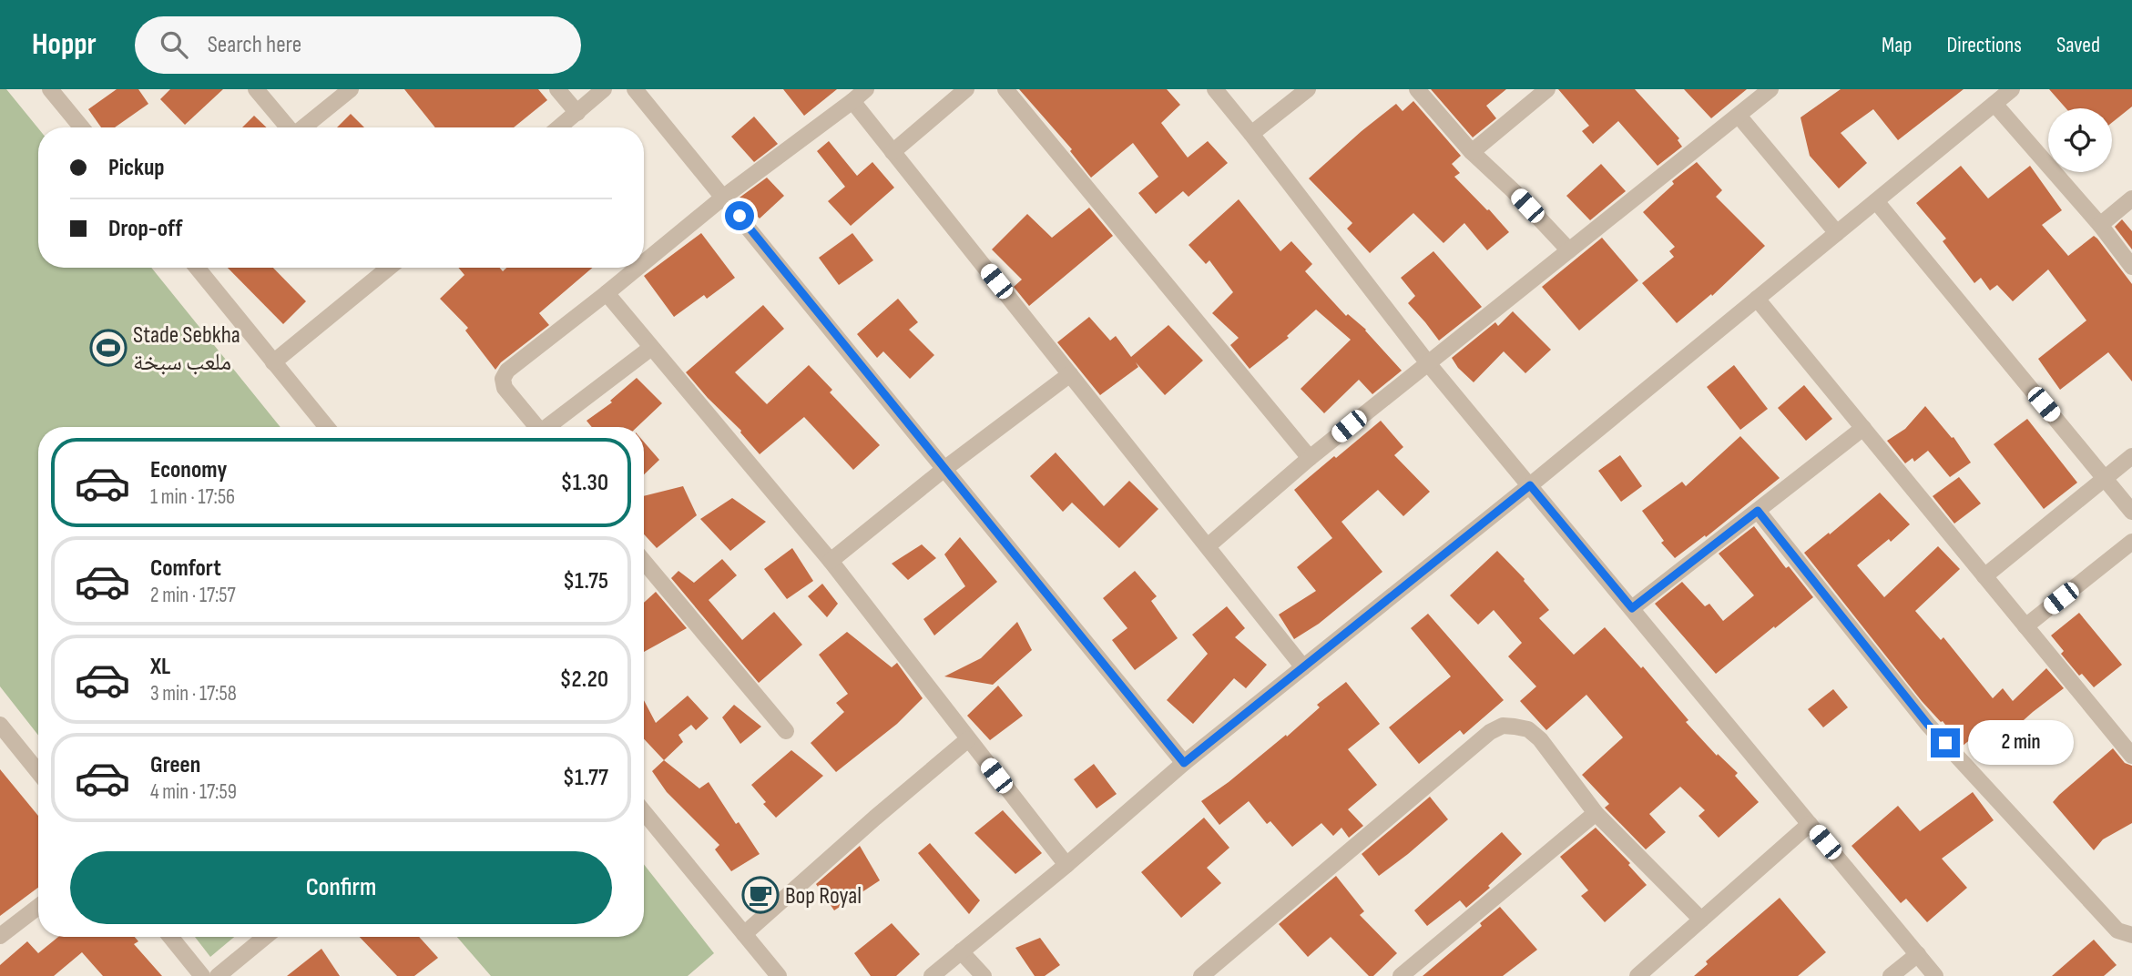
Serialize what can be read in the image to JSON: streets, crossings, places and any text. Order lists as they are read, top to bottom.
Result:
{
  "places": {
    "sports": ["Stade Sebkha ملعب سبخة"],
    "cafe": ["Bop Royal"]
  },
  "page": {
    "header": "Hoppr",
    "search": "Search here",
    "nav": ["Map", "Directions", "Saved"],
    "banner": ["Pickup", "Drop-off"],
    "list": [
      {
        "name": "Economy",
        "note": "1 min · 17:56",
        "value": "$1.30"
      },
      {
        "name": "Comfort",
        "note": "2 min · 17:57",
        "value": "$1.75"
      },
      {
        "name": "XL",
        "note": "3 min · 17:58",
        "value": "$2.20"
      },
      {
        "name": "Green",
        "note": "4 min · 17:59",
        "value": "$1.77"
      }
    ],
    "bubble": "2 min",
    "buttons": "Confirm"
  }
}
